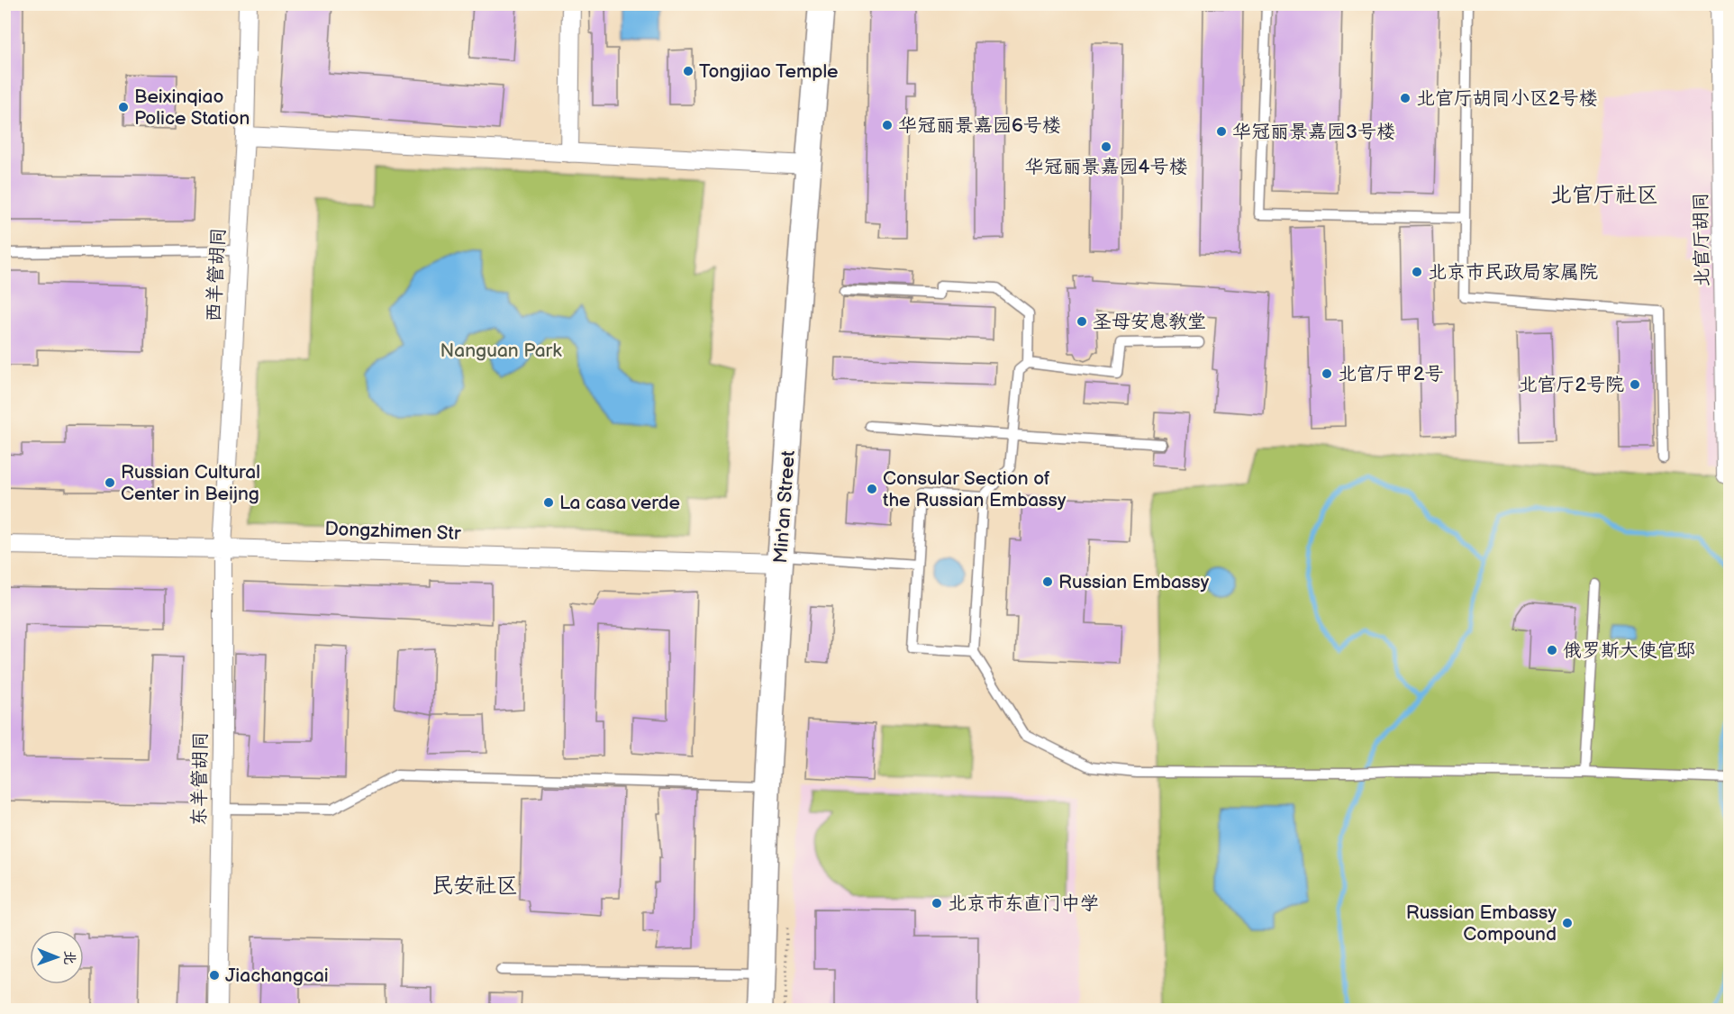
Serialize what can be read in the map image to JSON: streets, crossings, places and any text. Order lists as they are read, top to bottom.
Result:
{
  "streets": {
    "street": [
      "北官厅胡同",
      "西羊管胡同",
      "Min'an Street",
      "Dongzhimen Str",
      "东羊管胡同"
    ]
  },
  "crossings": [
    ["西羊管胡同", "Dongzhimen Str"],
    ["西羊管胡同", "东羊管胡同"],
    ["Min'an Street", "Dongzhimen Str"],
    ["Dongzhimen Str", "东羊管胡同"]
  ],
  "districts": ["北官厅社区", "民安社区"],
  "parks": ["Nanguan Park"],
  "places": [
    "Tongjiao Temple",
    "北官厅胡同小区2号楼",
    "Beixinqiao Police Station",
    "华冠丽景嘉园6号楼",
    "华冠丽景嘉园3号楼",
    "华冠丽景嘉园4号楼",
    "北京市民政局家属院",
    "圣母安息教堂",
    "北官厅甲2号",
    "北官厅2号院",
    "Russian Cultural Center in Beijng",
    "Consular Section of the Russian Embassy",
    "La casa verde",
    "Russian Embassy",
    "俄罗斯大使官邸",
    "北京市东直门中学",
    "Russian Embassy Compound",
    "Jiachangcai"
  ],
  "north": "right"
}
